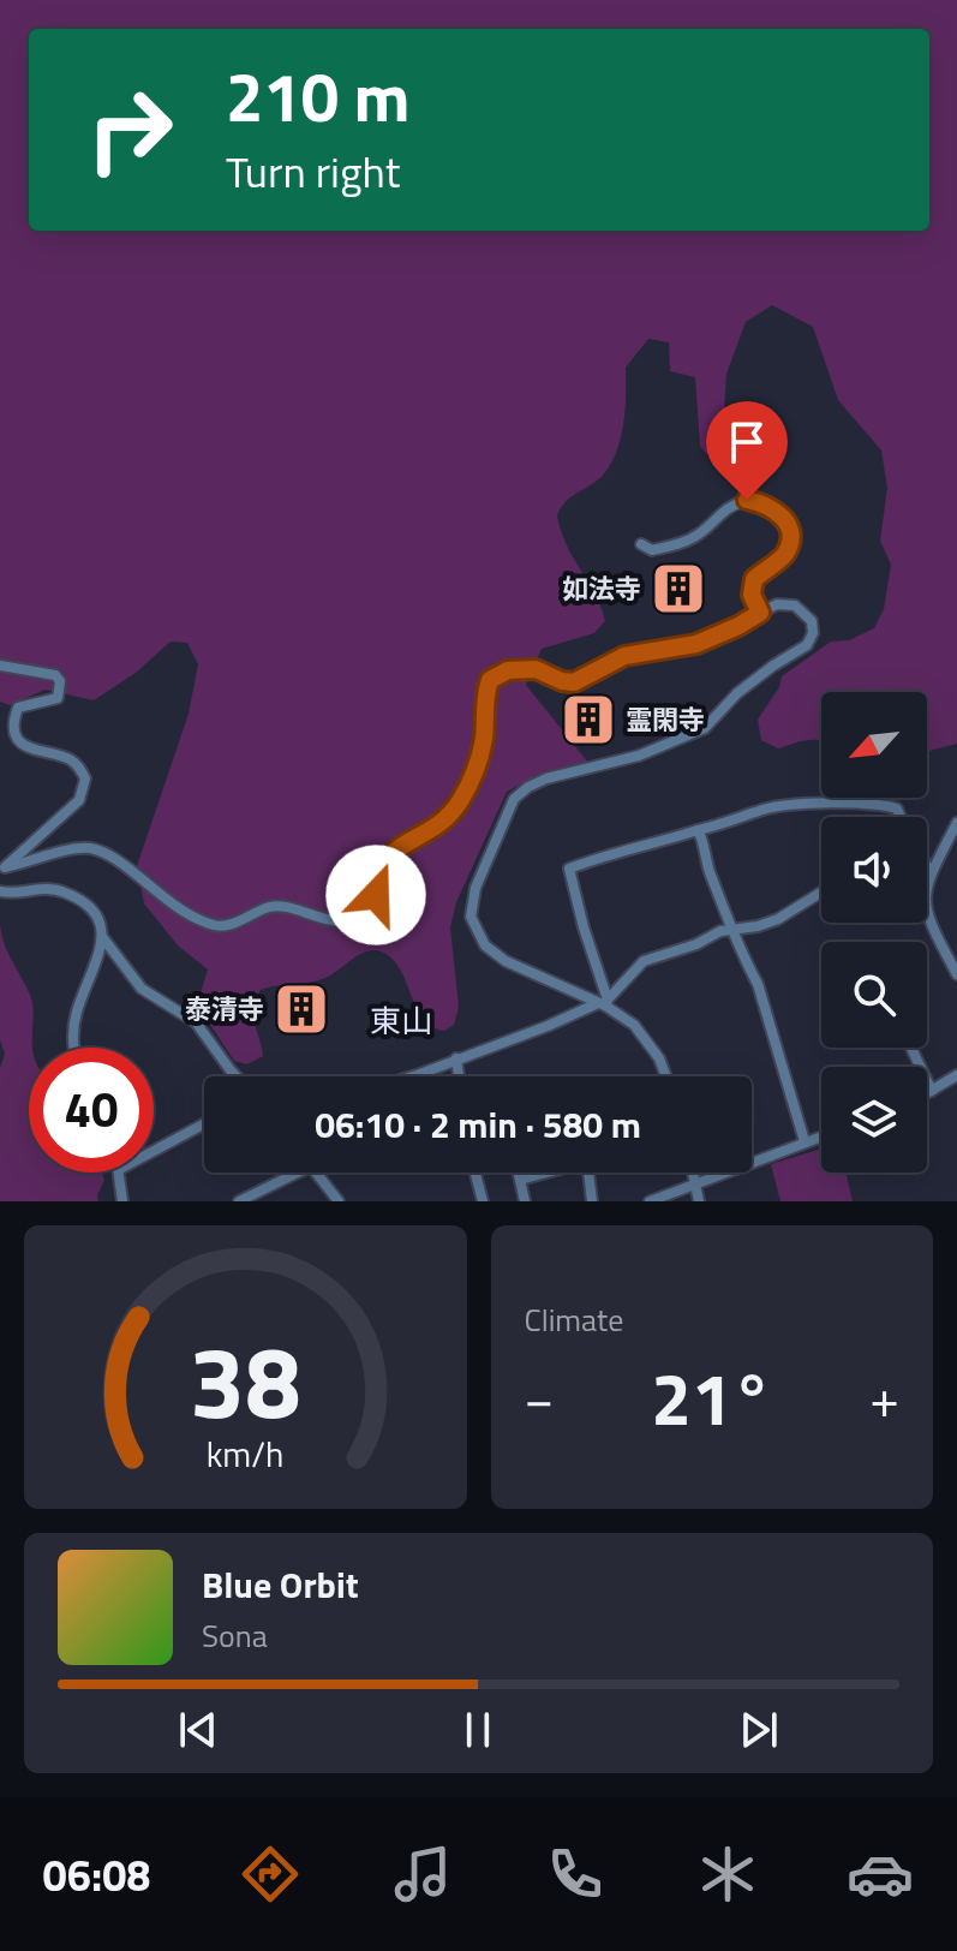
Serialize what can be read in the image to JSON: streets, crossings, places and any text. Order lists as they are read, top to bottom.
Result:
{
  "districts": ["東山"],
  "places": {
    "building": ["如法寺", "霊閑寺", "泰清寺"]
  },
  "north": "bottom left",
  "page": {
    "turn": ["210 m", "Turn right"],
    "limit": "40",
    "trip": "06:10 · 2 min · 580 m",
    "tile": "Climate",
    "heat": ["−", "21°", "+"],
    "song": ["Blue Orbit", "Sona"],
    "tabs": "06:08",
    "gauge": ["38", "km/h"]
  }
}
